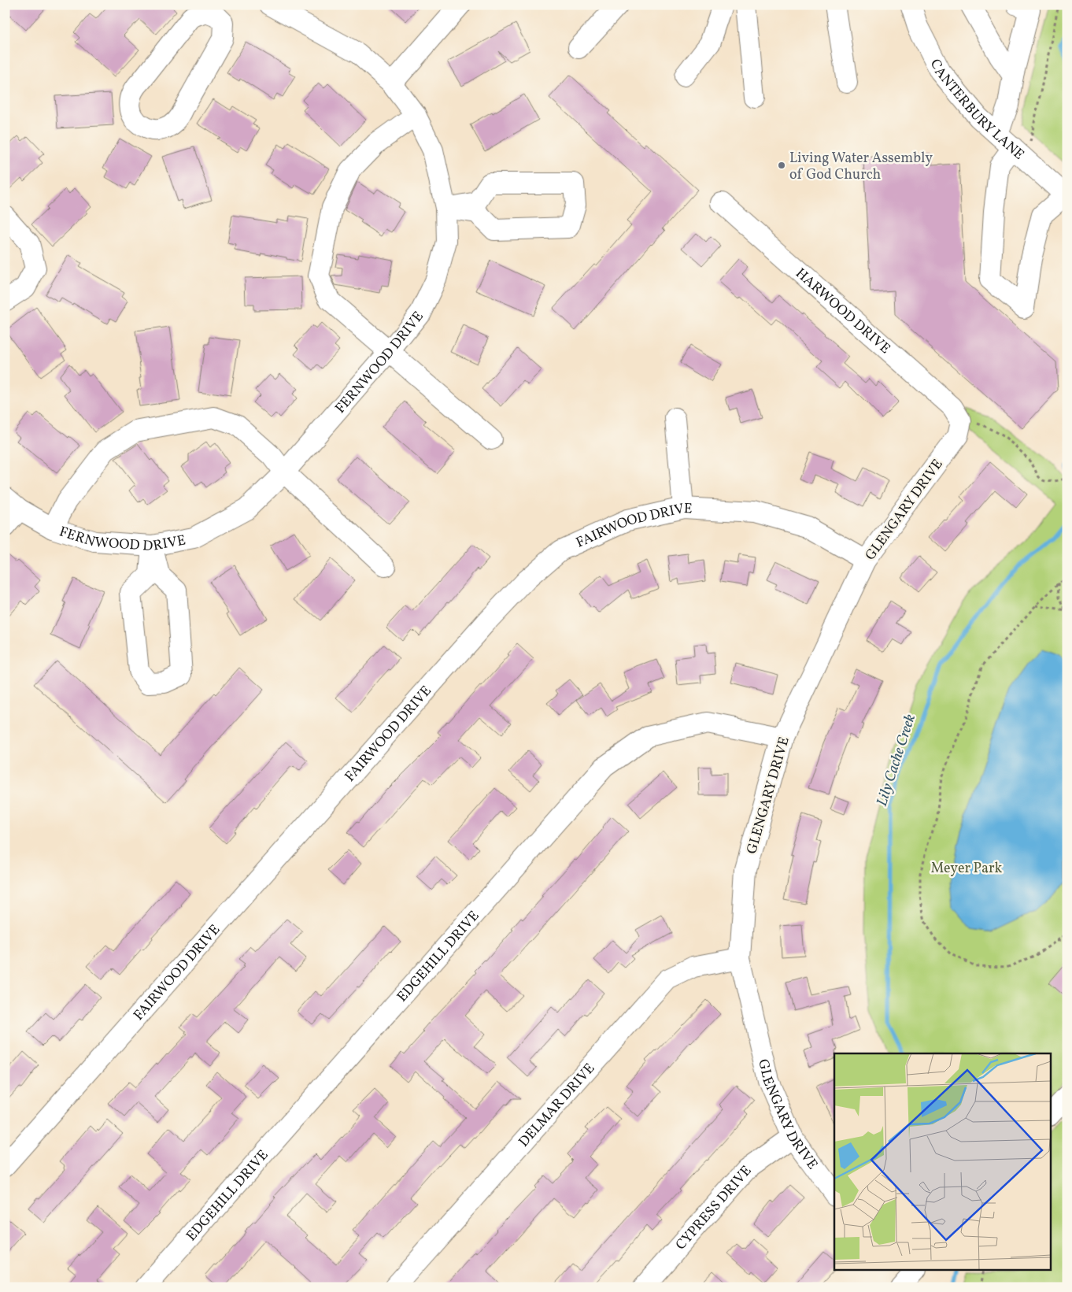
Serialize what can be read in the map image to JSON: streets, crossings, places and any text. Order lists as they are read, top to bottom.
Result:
{
  "streets": {
    "street": [
      "CANTERBURY LANE",
      "HARWOOD DRIVE",
      "FERNWOOD DRIVE",
      "GLENGARY DRIVE",
      "FAIRWOOD DRIVE",
      "EDGEHILL DRIVE",
      "DELMAR DRIVE",
      "CYPRESS DRIVE"
    ]
  },
  "crossings": [
    ["HARWOOD DRIVE", "GLENGARY DRIVE"],
    ["GLENGARY DRIVE", "FAIRWOOD DRIVE"],
    ["GLENGARY DRIVE", "EDGEHILL DRIVE"],
    ["GLENGARY DRIVE", "DELMAR DRIVE"],
    ["GLENGARY DRIVE", "CYPRESS DRIVE"]
  ],
  "water": ["Lily Cache Creek"],
  "parks": ["Meyer Park"],
  "places": ["Living Water Assembly of God Church"]
}
